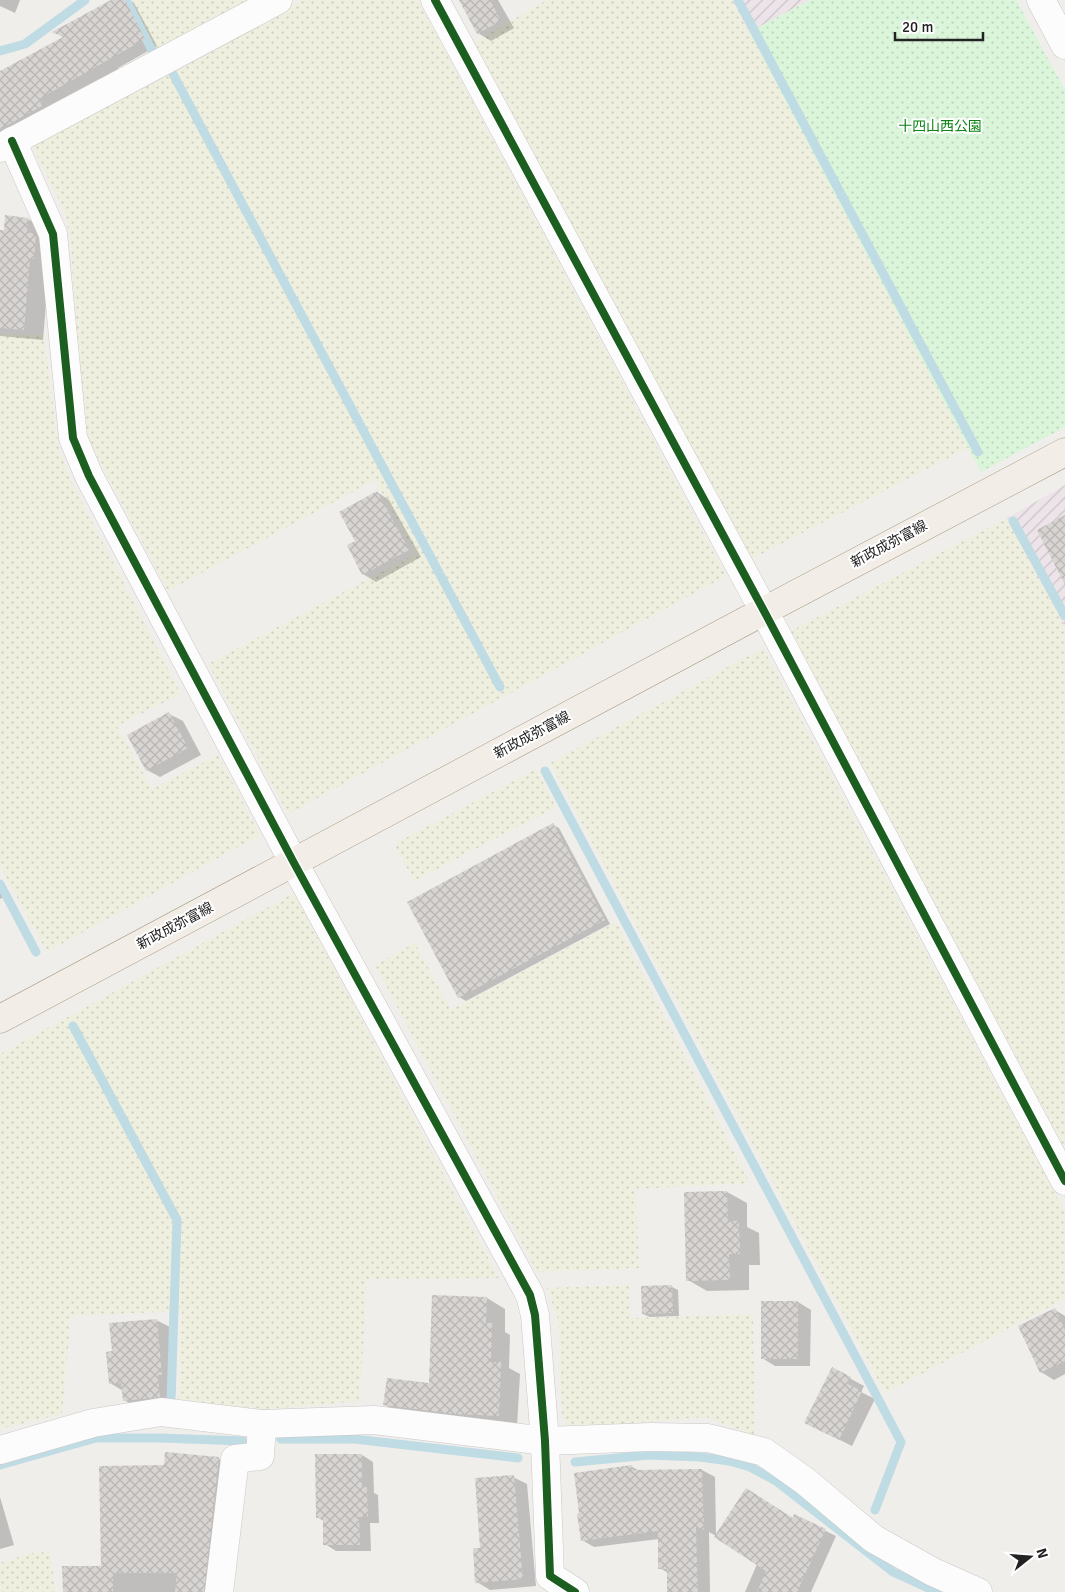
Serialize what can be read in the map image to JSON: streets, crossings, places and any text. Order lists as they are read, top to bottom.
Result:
{
  "streets": {
    "main road": ["新政成弥富線"]
  },
  "parks": ["十四山西公園"],
  "scale_bar": "20 m",
  "north": "right"
}
